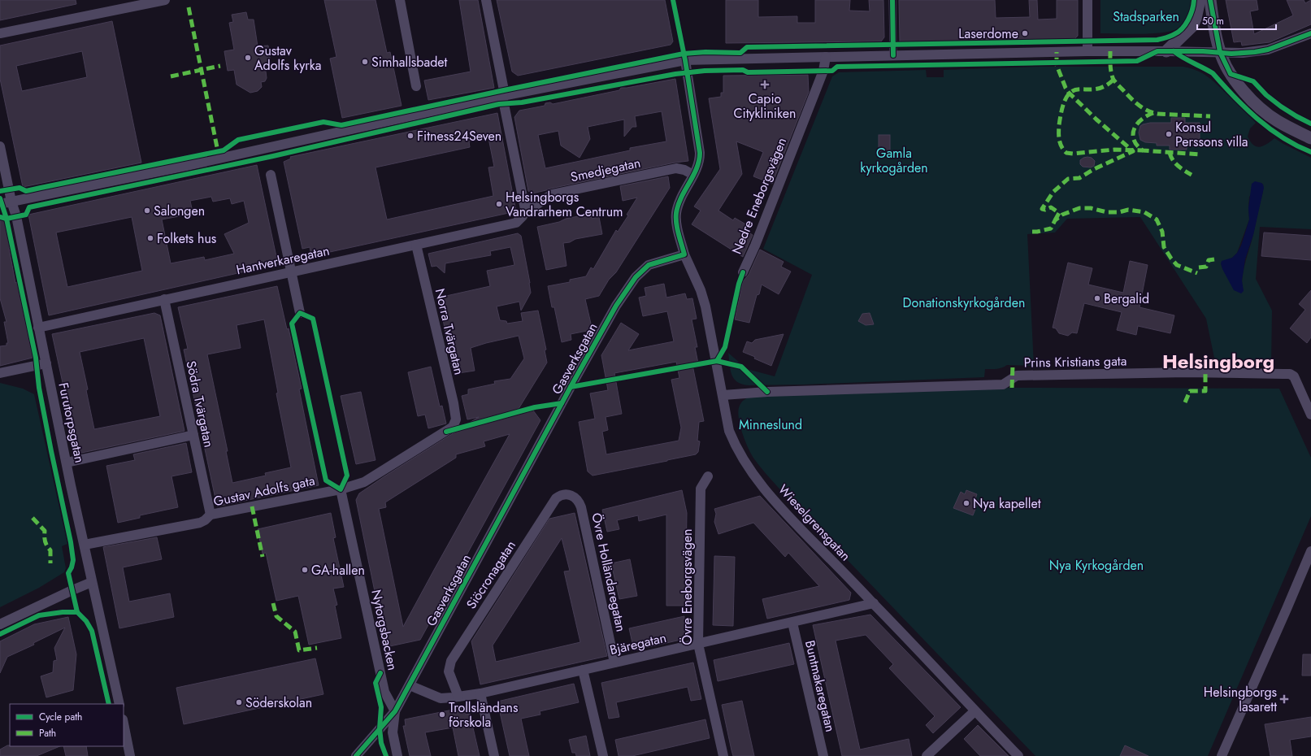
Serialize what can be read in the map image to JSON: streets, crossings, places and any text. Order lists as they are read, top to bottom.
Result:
{
  "streets": {
    "street": [
      "Smedjegatan",
      "Nedre Eneborgsvägen",
      "Hantverkaregatan",
      "Norra Tvärgatan",
      "Gasverksgatan",
      "Prins Kristians gata",
      "Södra Tvärgatan",
      "Furutorpsgatan",
      "Gustav Adolfs gata",
      "Wieselgrensgatan",
      "Övre Holländaregatan",
      "Siöcronagatan",
      "Övre Eneborgsvägen",
      "Nytorgsbacken",
      "Bjäregatan",
      "Buntmakaregatan"
    ]
  },
  "crossings": [
    ["Smedjegatan", "Hantverkaregatan"],
    ["Hantverkaregatan", "Norra Tvärgatan"],
    ["Hantverkaregatan", "Södra Tvärgatan"],
    ["Hantverkaregatan", "Furutorpsgatan"],
    ["Norra Tvärgatan", "Gustav Adolfs gata"],
    ["Gasverksgatan", "Wieselgrensgatan"],
    ["Gasverksgatan", "Nytorgsbacken"],
    ["Gasverksgatan", "Bjäregatan"],
    ["Prins Kristians gata", "Wieselgrensgatan"],
    ["Södra Tvärgatan", "Gustav Adolfs gata"],
    ["Furutorpsgatan", "Gustav Adolfs gata"],
    ["Gustav Adolfs gata", "Nytorgsbacken"],
    ["Wieselgrensgatan", "Bjäregatan"],
    ["Övre Holländaregatan", "Siöcronagatan"],
    ["Övre Holländaregatan", "Bjäregatan"],
    ["Siöcronagatan", "Bjäregatan"],
    ["Övre Eneborgsvägen", "Bjäregatan"],
    ["Bjäregatan", "Buntmakaregatan"]
  ],
  "districts": ["Helsingborg"],
  "parks": [
    "Stadsparken",
    "Gamla kyrkogården",
    "Donationskyrkogården",
    "Minneslund",
    "Nya Kyrkogården"
  ],
  "places": {
    "other": [
      "Laserdome",
      "Gustav Adolfs kyrka",
      "Simhallsbadet",
      "Konsul Perssons villa",
      "Fitness24Seven",
      "Helsingborgs Vandrarhem Centrum",
      "Salongen",
      "Folkets hus",
      "Bergalid",
      "Nya kapellet",
      "GA-hallen",
      "Söderskolan",
      "Trollsländans förskola"
    ],
    "health": ["Capio Citykliniken", "Helsingborgs lasarett"]
  },
  "legend": ["Cycle path", "Path"],
  "scale_bar": "50 m"
}
